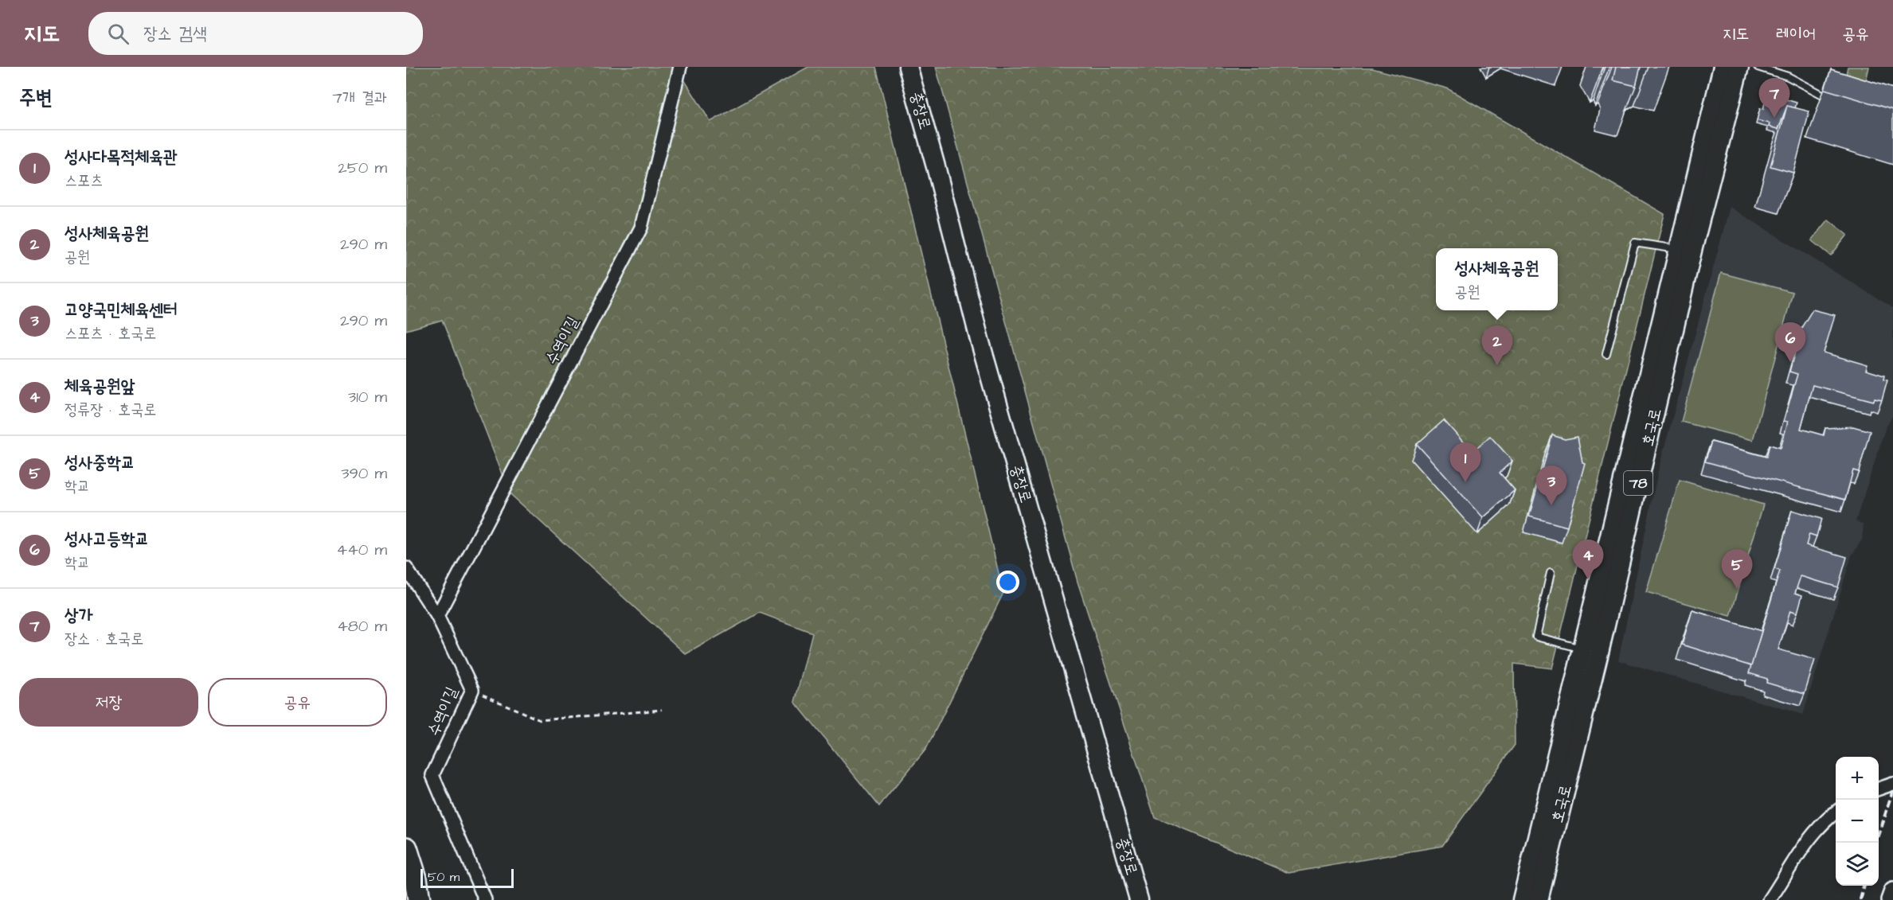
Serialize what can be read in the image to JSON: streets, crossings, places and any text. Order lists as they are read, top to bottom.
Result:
{
  "streets": {
    "main road": ["충장로", "호국로", "78"],
    "street": ["수역이길"]
  },
  "scale_bar": "50 m",
  "page": {
    "header": "지도",
    "search": "장소 검색",
    "nav": ["지도", "레이어", "공유"],
    "heading": ["주변", "7개 결과"],
    "pins": [
      "7",
      "6",
      "2",
      "1",
      "3",
      "4",
      "5"
    ],
    "list": [
      {
        "mark": "1",
        "name": "성사다목적체육관",
        "note": "스포츠",
        "value": "250 m"
      },
      {
        "mark": "2",
        "name": "성사체육공원",
        "note": "공원",
        "value": "290 m"
      },
      {
        "mark": "3",
        "name": "고양국민체육센터",
        "note": "스포츠 · 호국로",
        "value": "290 m"
      },
      {
        "mark": "4",
        "name": "체육공원앞",
        "note": "정류장 · 호국로",
        "value": "310 m"
      },
      {
        "mark": "5",
        "name": "성사중학교",
        "note": "학교",
        "value": "390 m"
      },
      {
        "mark": "6",
        "name": "성사고등학교",
        "note": "학교",
        "value": "440 m"
      },
      {
        "mark": "7",
        "name": "상가",
        "note": "장소 · 호국로",
        "value": "480 m"
      }
    ],
    "popup": ["성사체육공원", "공원"],
    "buttons": ["저장", "공유"],
    "map_buttons": ["+", "−"],
    "scale": "50 m"
  }
}
